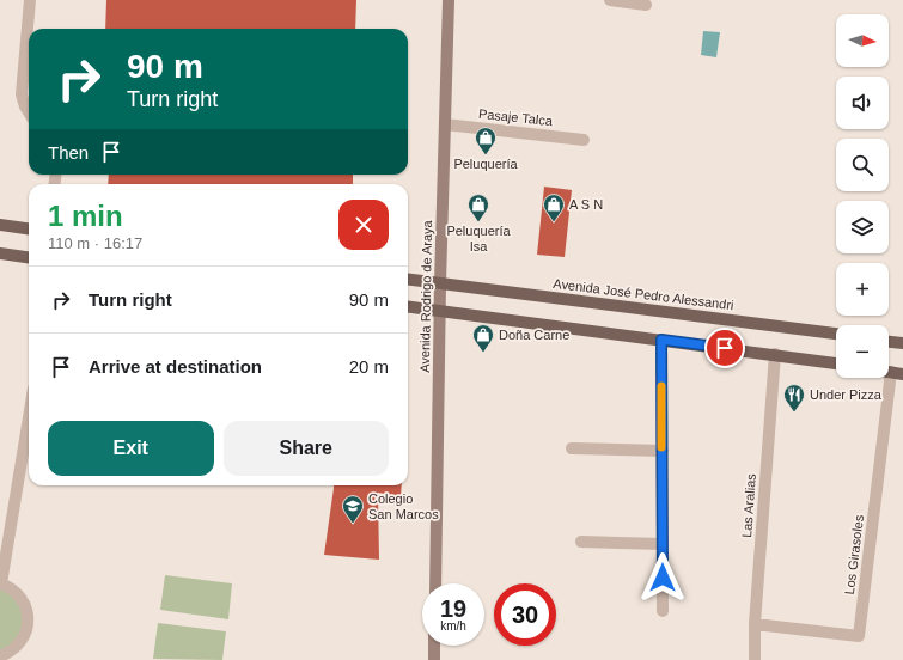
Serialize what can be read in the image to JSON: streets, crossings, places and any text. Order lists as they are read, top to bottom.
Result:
{
  "streets": {
    "main road": ["Avenida José Pedro Alessandri", "Avenida Rodrigo de Araya"],
    "street": ["Pasaje Talca", "Las Aralias", "Los Girasoles"]
  },
  "crossings": [
    ["Pasaje Talca", "Avenida Rodrigo de Araya"],
    ["Avenida José Pedro Alessandri", "Avenida Rodrigo de Araya"],
    ["Las Aralias", "Los Girasoles"]
  ],
  "places": {
    "shop": [
      "Peluquería",
      "Peluquería Isa",
      "A S N",
      "Doña Carne"
    ],
    "restaurant": ["Under Pizza"],
    "school or university": ["Colegio San Marcos"]
  },
  "north": "right",
  "page": {
    "map_buttons": ["+", "−"],
    "turn": ["90 m", "Turn right"],
    "then": "Then",
    "heading": ["1 min", "110 m · 16:17"],
    "list": [
      {
        "name": "Turn right",
        "value": "90 m"
      },
      {
        "name": "Arrive at destination",
        "value": "20 m"
      }
    ],
    "buttons": ["Exit", "Share"],
    "speed": "19 km/h",
    "limit": "30"
  }
}
